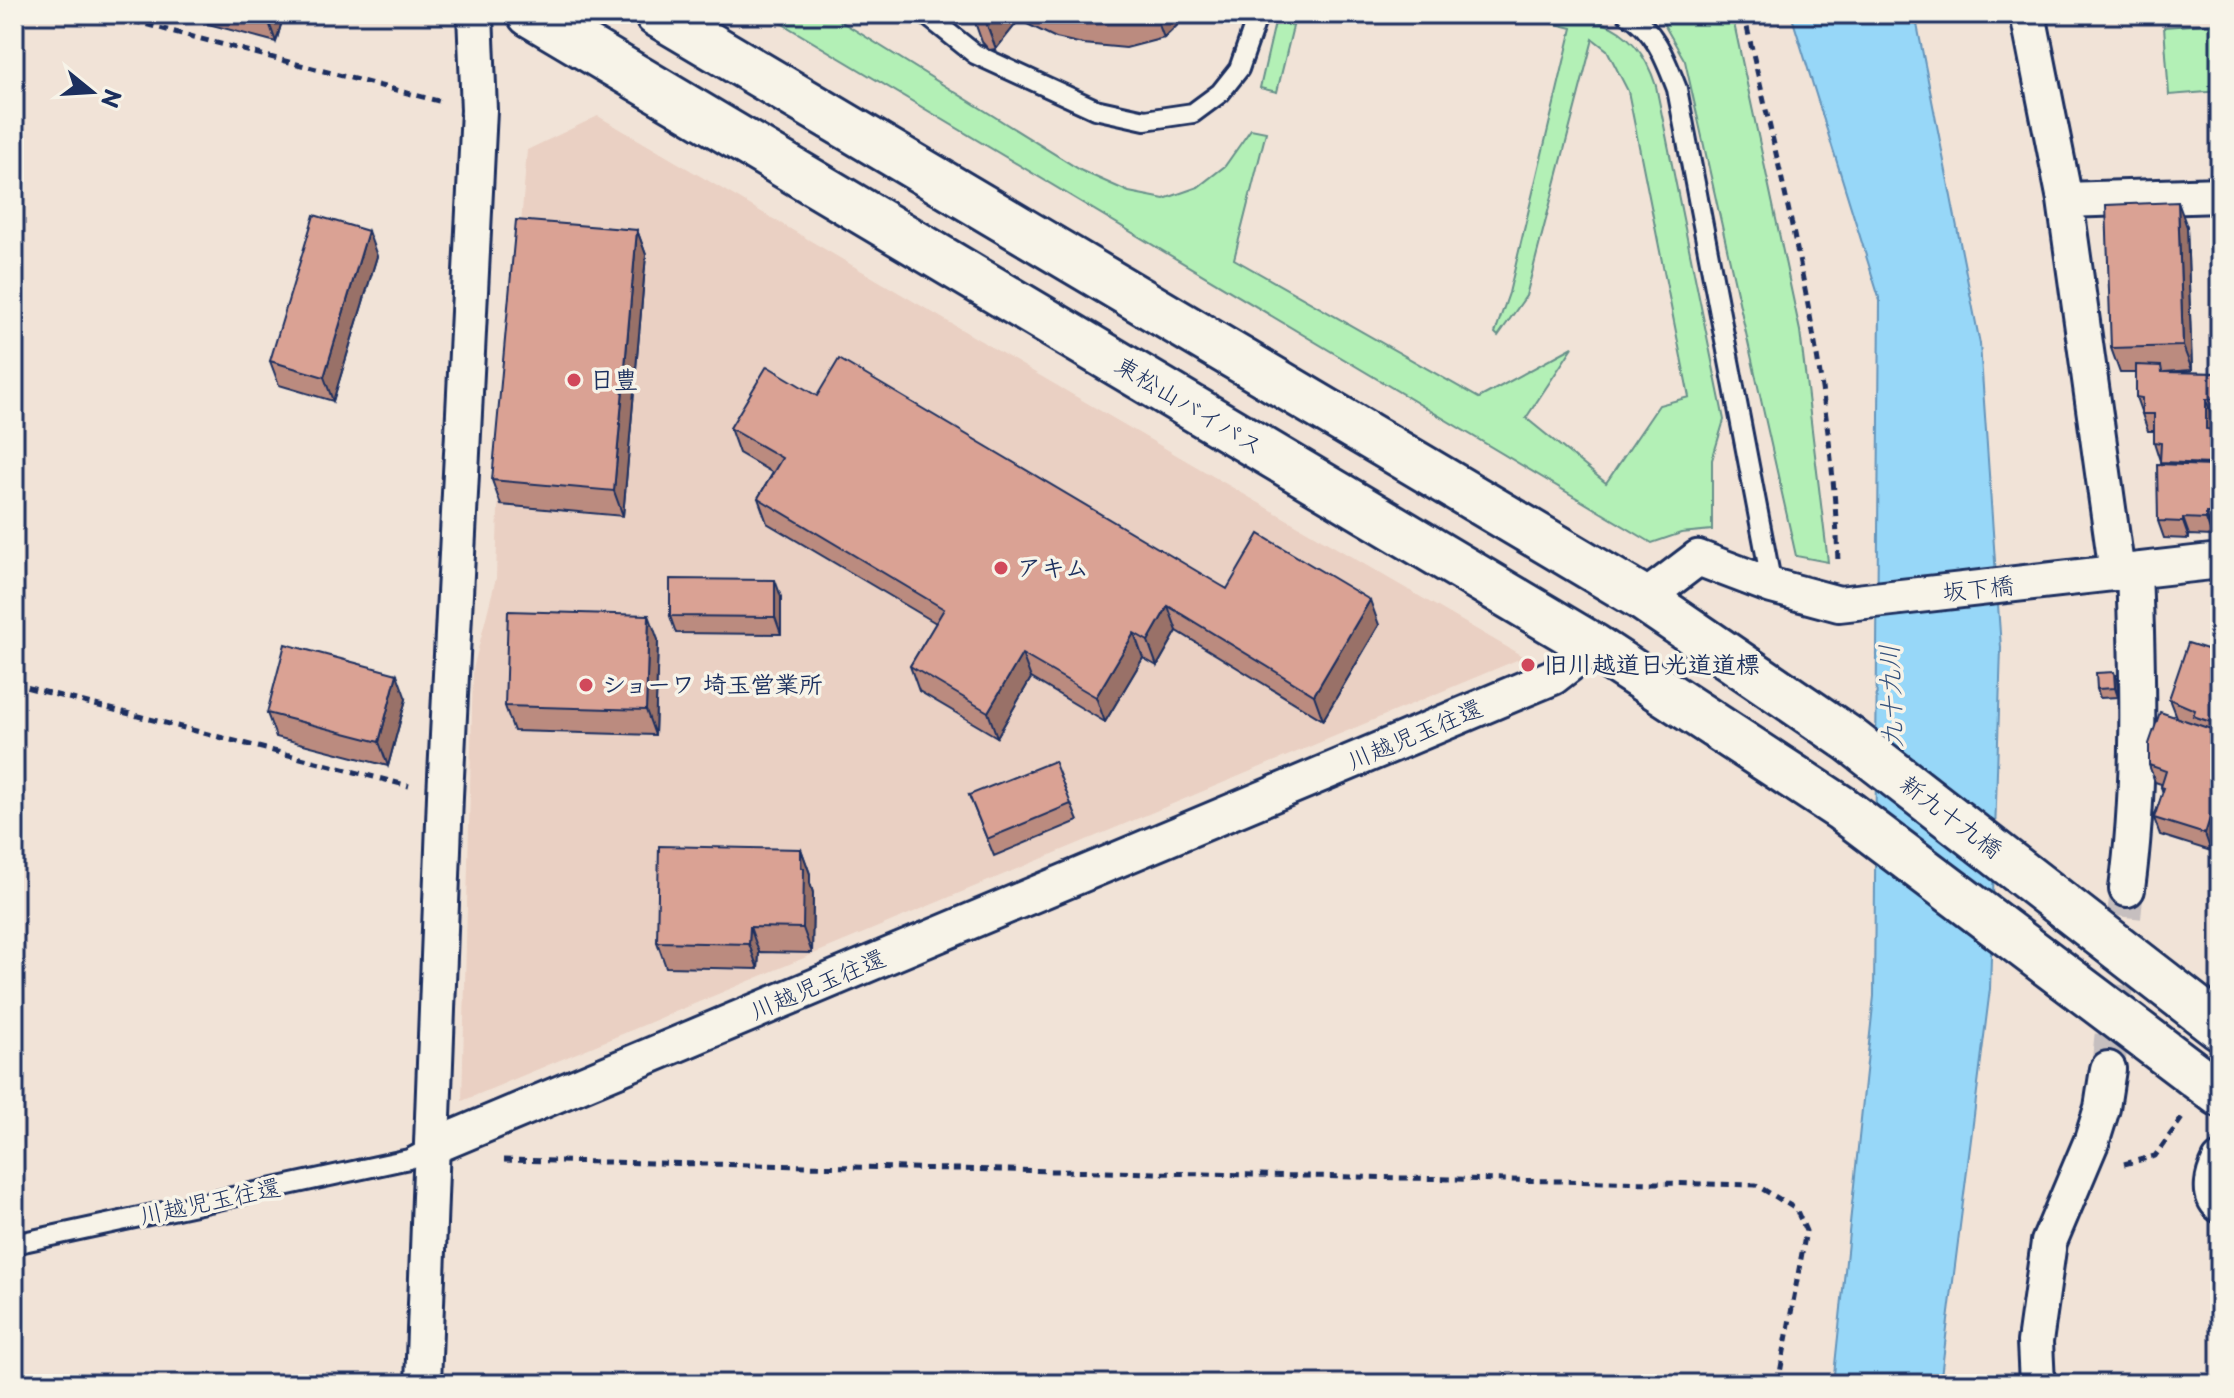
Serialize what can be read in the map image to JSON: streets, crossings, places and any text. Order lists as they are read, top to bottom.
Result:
{
  "streets": {
    "highway": ["東松山バイパス", "新九十九橋"],
    "street": ["坂下橋", "川越児玉往還"]
  },
  "crossings": [
    ["東松山バイパス", "川越児玉往還"]
  ],
  "water": ["九十九川"],
  "places": [
    "日豊",
    "アキム",
    "旧川越道日光道道標",
    "ショーワ 埼玉営業所"
  ],
  "north": "right"
}
